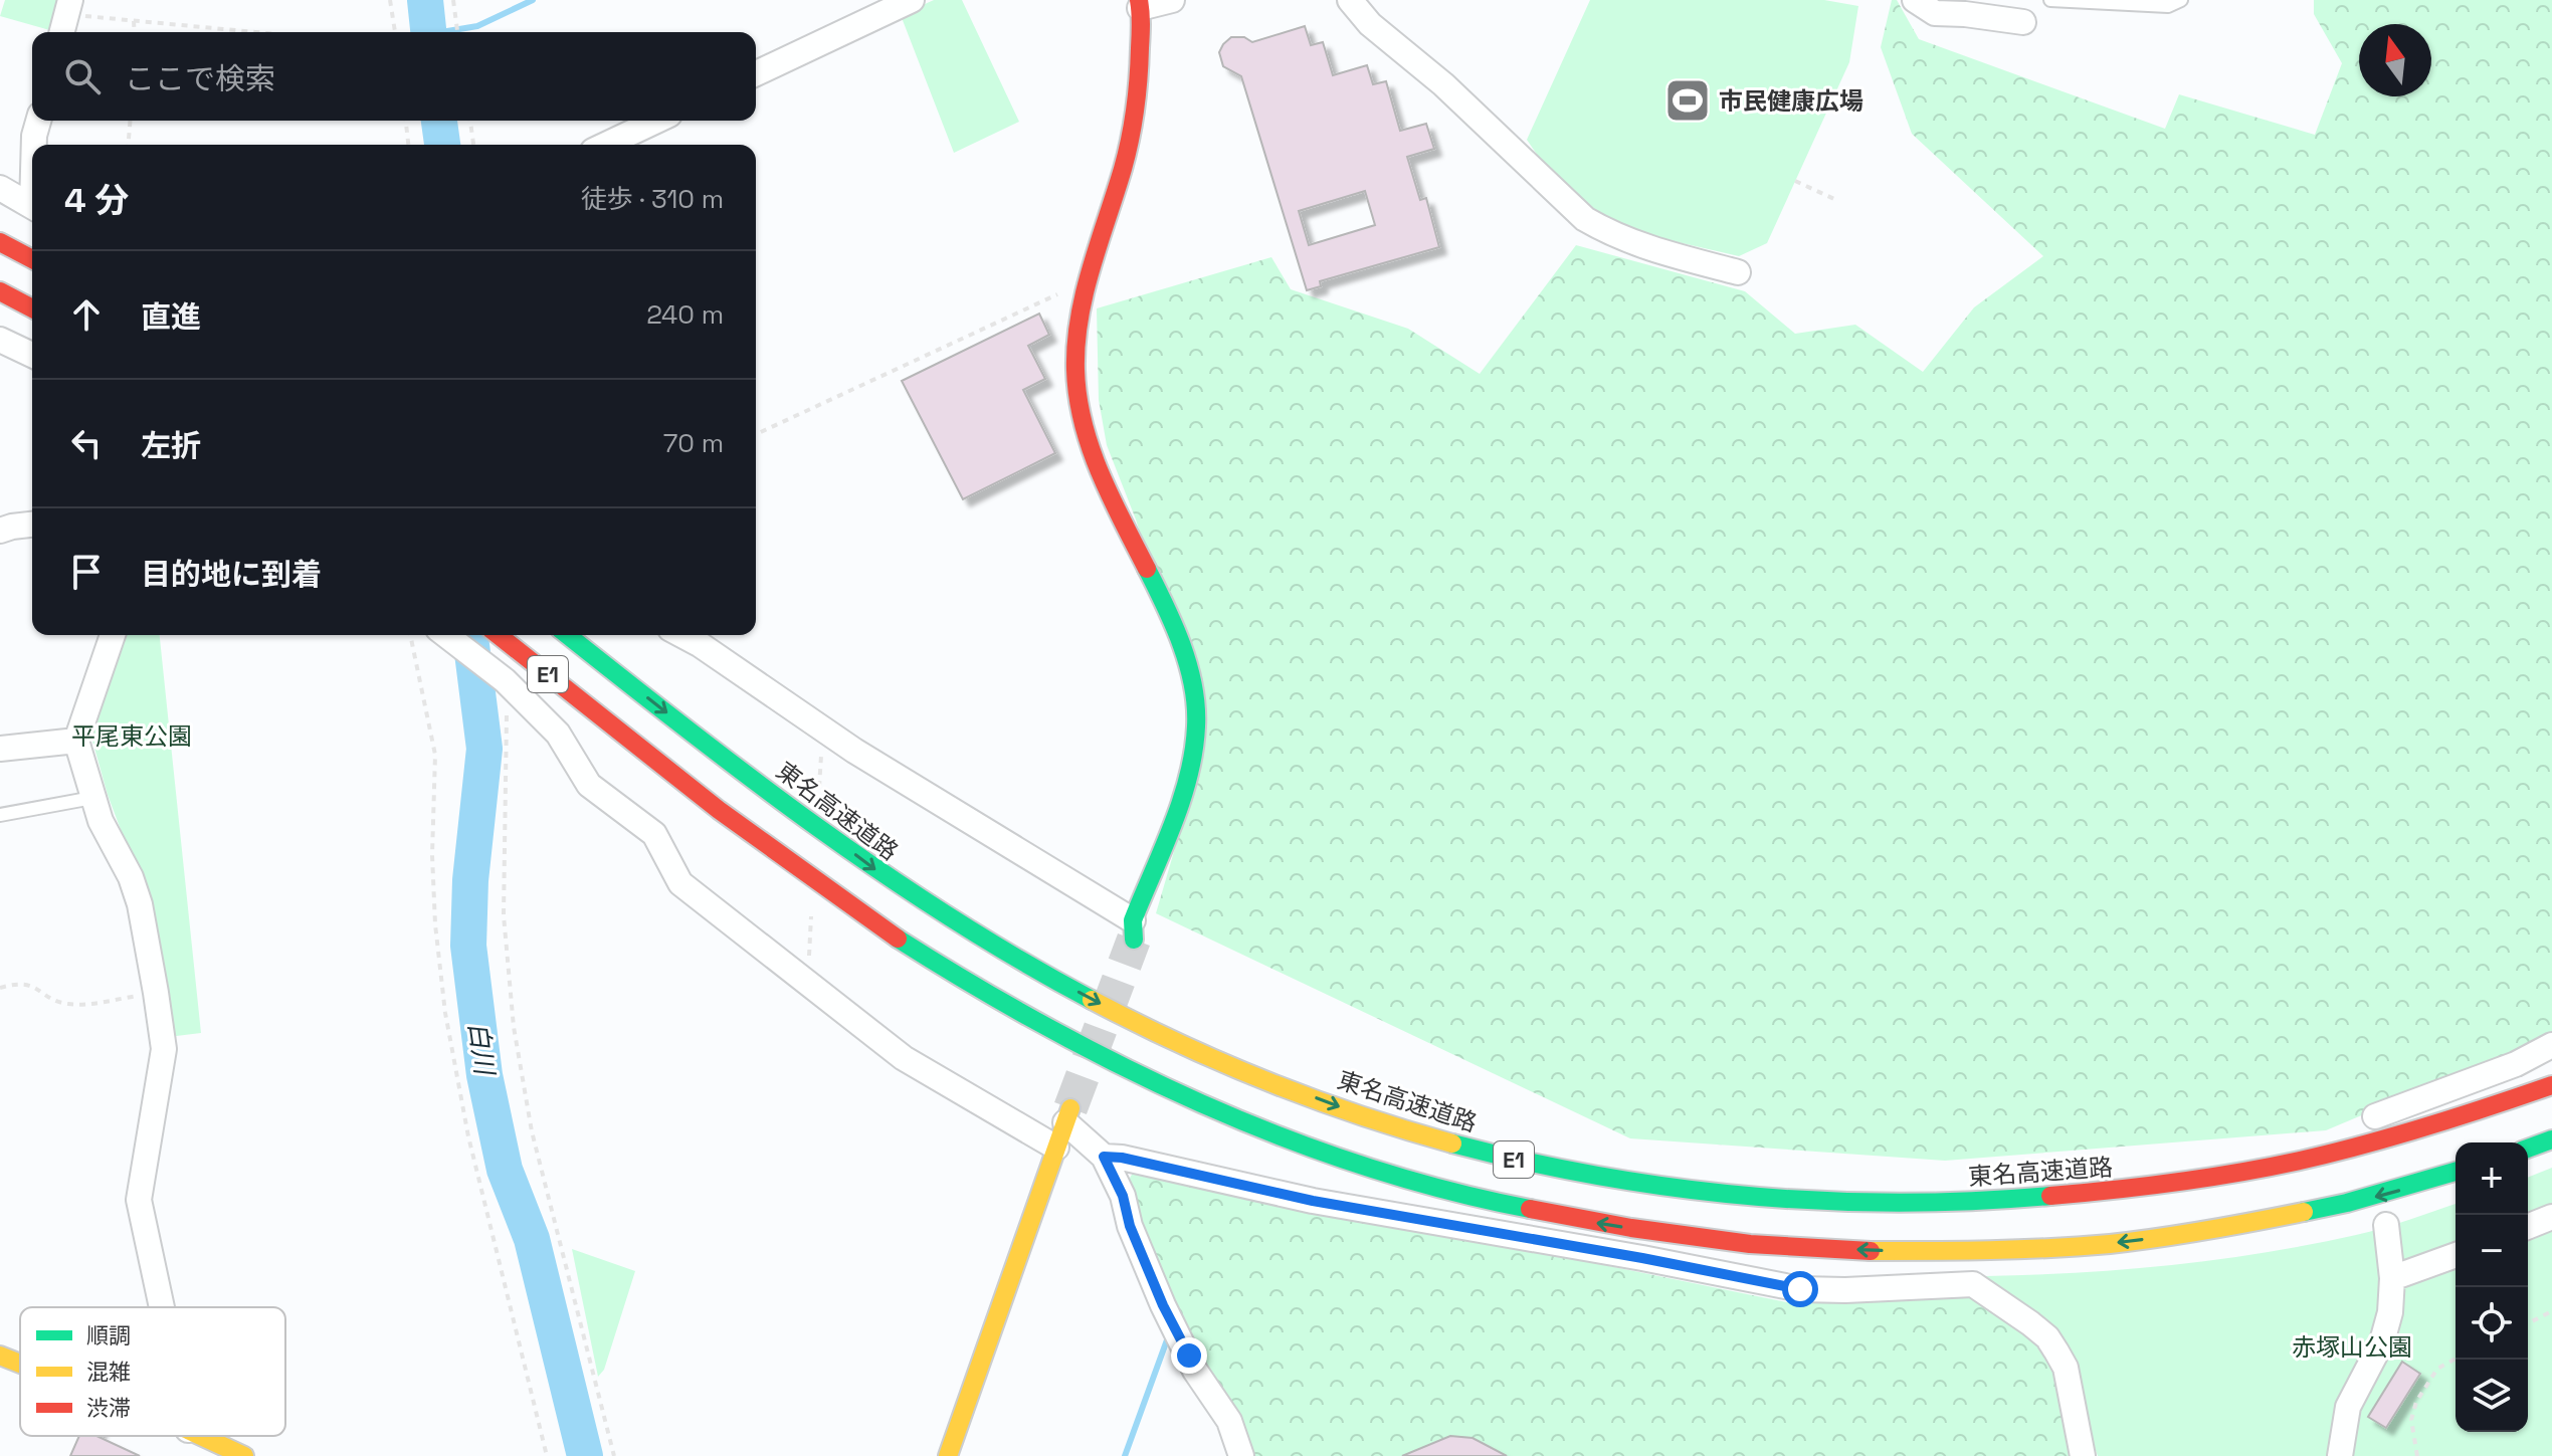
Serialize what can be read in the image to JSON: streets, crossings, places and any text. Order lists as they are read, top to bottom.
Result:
{
  "streets": {
    "main road": ["E1", "東名高速道路"]
  },
  "water": ["白川"],
  "parks": ["平尾東公園", "赤塚山公園"],
  "places": {
    "sports": ["市民健康広場"]
  },
  "legend": ["順調", "混雑", "渋滞"],
  "north": "top",
  "page": {
    "search": "ここで検索",
    "heading": ["4 分", "徒歩 · 310 m"],
    "list": [
      ["直進", "240 m"],
      ["左折", "70 m"],
      "目的地に到着"
    ],
    "map_buttons": ["+", "−"]
  }
}
